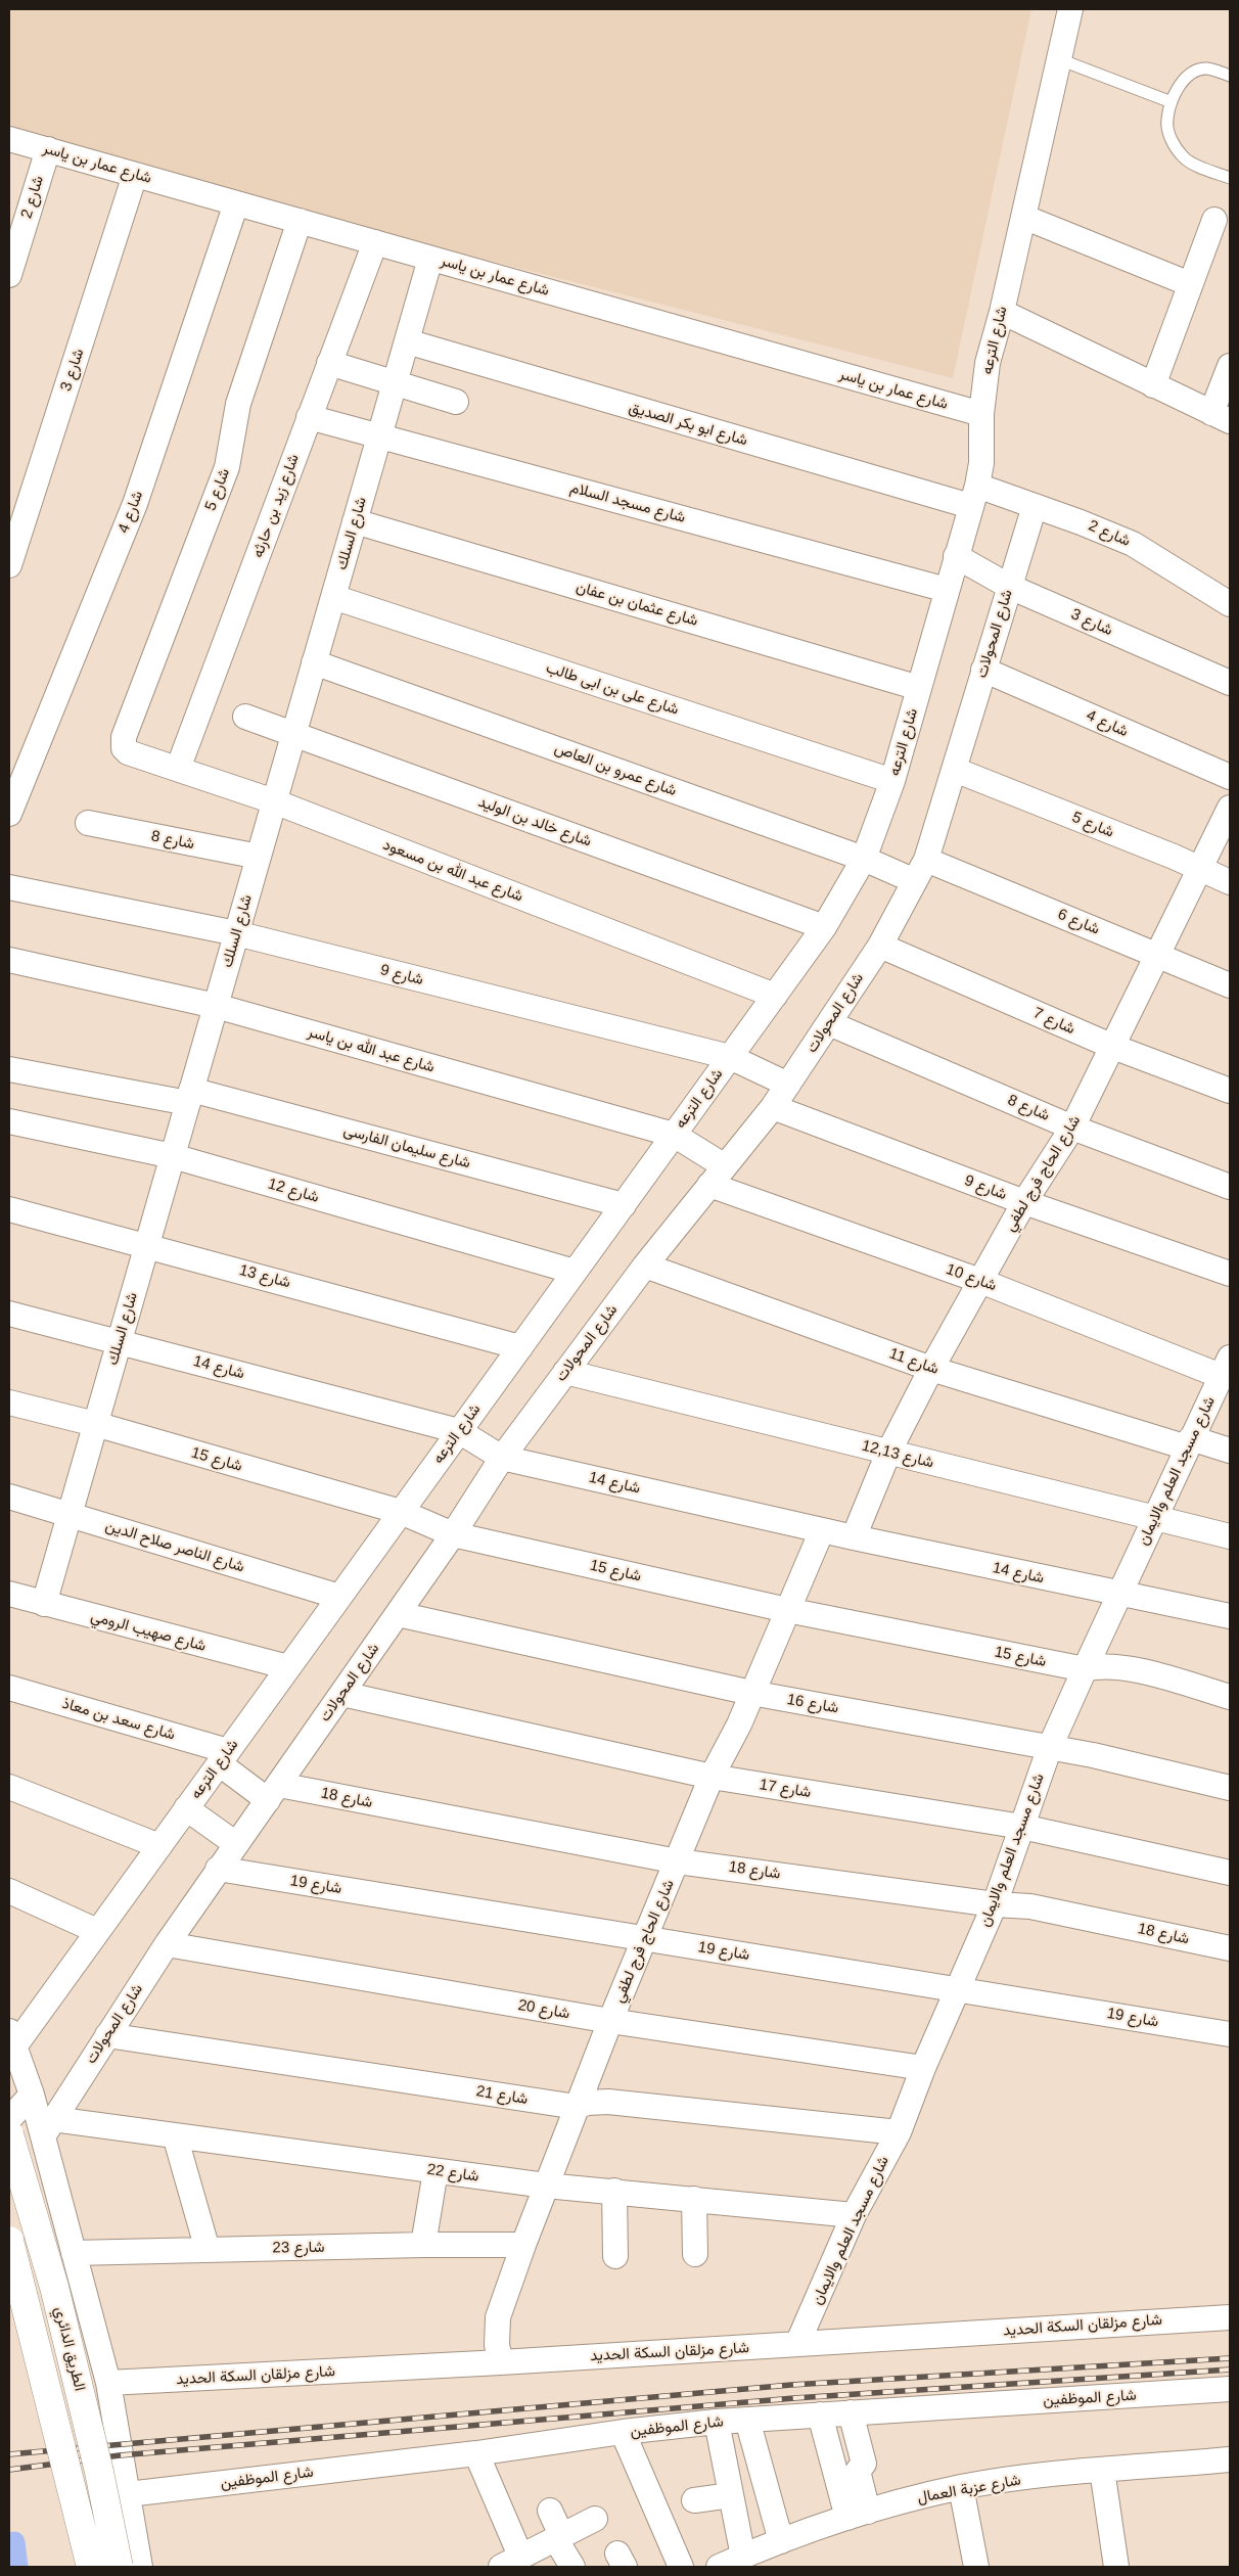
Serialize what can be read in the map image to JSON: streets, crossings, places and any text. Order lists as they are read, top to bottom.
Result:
{
  "streets": {
    "main road": ["الطريق الدائري"],
    "street": [
      "شارع عمار بن ياسر",
      "شارع 2",
      "شارع الترعه",
      "شارع 3",
      "شارع ابو بكر الصديق",
      "شارع 5",
      "شارع مسجد السلام",
      "شارع زيد بن حارثه",
      "شارع 4",
      "شارع السلك",
      "شارع عثمان بن عفان",
      "شارع المحولات",
      "شارع على بن ابى طالب",
      "شارع عمرو بن العاص",
      "شارع خالد بن الوليد",
      "شارع 8",
      "شارع عبد الله بن مسعود",
      "شارع 6",
      "شارع 9",
      "شارع 7",
      "شارع عبد الله بن ياسر",
      "شارع سليمان الفارسى",
      "شارع الحاج فرج لطفي",
      "شارع 12",
      "شارع 13",
      "شارع 10",
      "شارع 11",
      "شارع 14",
      "شارع 12,13",
      "شارع 15",
      "شارع مسجد العلم والايمان",
      "شارع الناصر صلاح الدين",
      "شارع صهيب الرومي",
      "شارع 16",
      "شارع سعد بن معاذ",
      "شارع 17",
      "شارع 18",
      "شارع 19",
      "شارع 20",
      "شارع 21",
      "شارع 22",
      "شارع 23",
      "شارع مزلقان السكة الحديد",
      "شارع الموظفين",
      "شارع عزبة العمال"
    ]
  },
  "crossings": [
    ["شارع عمار بن ياسر", "شارع 2"],
    ["شارع عمار بن ياسر", "شارع الترعه"],
    ["شارع عمار بن ياسر", "شارع 3"],
    ["شارع عمار بن ياسر", "شارع 5"],
    ["شارع عمار بن ياسر", "شارع زيد بن حارثه"],
    ["شارع عمار بن ياسر", "شارع 4"],
    ["شارع عمار بن ياسر", "شارع السلك"],
    ["شارع 2", "شارع الترعه"],
    ["شارع 2", "شارع ابو بكر الصديق"],
    ["شارع 2", "شارع المحولات"],
    ["شارع الترعه", "شارع 3"],
    ["شارع الترعه", "شارع ابو بكر الصديق"],
    ["شارع الترعه", "شارع مسجد السلام"],
    ["شارع الترعه", "شارع عثمان بن عفان"],
    ["شارع الترعه", "شارع على بن ابى طالب"],
    ["شارع الترعه", "شارع عمرو بن العاص"],
    ["شارع الترعه", "شارع خالد بن الوليد"],
    ["شارع الترعه", "شارع عبد الله بن مسعود"],
    ["شارع الترعه", "شارع 9"],
    ["شارع الترعه", "شارع عبد الله بن ياسر"],
    ["شارع الترعه", "شارع سليمان الفارسى"],
    ["شارع الترعه", "شارع 12"],
    ["شارع الترعه", "شارع 13"],
    ["شارع الترعه", "شارع 14"],
    ["شارع الترعه", "شارع 15"],
    ["شارع الترعه", "شارع الناصر صلاح الدين"],
    ["شارع الترعه", "شارع صهيب الرومي"],
    ["شارع الترعه", "شارع سعد بن معاذ"],
    ["شارع 3", "شارع المحولات"],
    ["شارع ابو بكر الصديق", "شارع السلك"],
    ["شارع 5", "شارع المحولات"],
    ["شارع 5", "شارع عبد الله بن مسعود"],
    ["شارع 5", "شارع الحاج فرج لطفي"],
    ["شارع مسجد السلام", "شارع زيد بن حارثه"],
    ["شارع مسجد السلام", "شارع السلك"],
    ["شارع زيد بن حارثه", "شارع عبد الله بن مسعود"],
    ["شارع 4", "شارع المحولات"],
    ["شارع السلك", "شارع عثمان بن عفان"],
    ["شارع السلك", "شارع على بن ابى طالب"],
    ["شارع السلك", "شارع عمرو بن العاص"],
    ["شارع السلك", "شارع خالد بن الوليد"],
    ["شارع السلك", "شارع 8"],
    ["شارع السلك", "شارع عبد الله بن مسعود"],
    ["شارع السلك", "شارع 9"],
    ["شارع السلك", "شارع عبد الله بن ياسر"],
    ["شارع السلك", "شارع سليمان الفارسى"],
    ["شارع السلك", "شارع 12"],
    ["شارع السلك", "شارع 13"],
    ["شارع السلك", "شارع 14"],
    ["شارع السلك", "شارع 15"],
    ["شارع السلك", "شارع الناصر صلاح الدين"],
    ["شارع السلك", "شارع صهيب الرومي"],
    ["شارع المحولات", "شارع عمرو بن العاص"],
    ["شارع المحولات", "شارع 8"],
    ["شارع المحولات", "شارع 6"],
    ["شارع المحولات", "شارع 9"],
    ["شارع المحولات", "شارع 7"],
    ["شارع المحولات", "شارع عبد الله بن ياسر"],
    ["شارع المحولات", "شارع 10"],
    ["شارع المحولات", "شارع 11"],
    ["شارع المحولات", "شارع 14"],
    ["شارع المحولات", "شارع 12,13"],
    ["شارع المحولات", "شارع 15"],
    ["شارع المحولات", "شارع 16"],
    ["شارع المحولات", "شارع 17"],
    ["شارع المحولات", "شارع 18"],
    ["شارع المحولات", "شارع 19"],
    ["شارع المحولات", "شارع 20"],
    ["شارع المحولات", "شارع 21"],
    ["شارع المحولات", "شارع 22"],
    ["شارع 8", "شارع الحاج فرج لطفي"],
    ["شارع 6", "شارع الحاج فرج لطفي"],
    ["شارع 9", "شارع الحاج فرج لطفي"],
    ["شارع 7", "شارع الحاج فرج لطفي"],
    ["شارع عبد الله بن ياسر", "شارع 10"],
    ["شارع الحاج فرج لطفي", "شارع 10"],
    ["شارع الحاج فرج لطفي", "شارع 11"],
    ["شارع الحاج فرج لطفي", "شارع 14"],
    ["شارع الحاج فرج لطفي", "شارع 12,13"],
    ["شارع الحاج فرج لطفي", "شارع 15"],
    ["شارع الحاج فرج لطفي", "شارع 16"],
    ["شارع الحاج فرج لطفي", "شارع 17"],
    ["شارع الحاج فرج لطفي", "شارع 18"],
    ["شارع الحاج فرج لطفي", "شارع 19"],
    ["شارع الحاج فرج لطفي", "شارع 20"],
    ["شارع الحاج فرج لطفي", "شارع 21"],
    ["شارع الحاج فرج لطفي", "شارع 22"],
    ["شارع الحاج فرج لطفي", "شارع 23"],
    ["شارع الحاج فرج لطفي", "شارع مزلقان السكة الحديد"],
    ["شارع 10", "شارع مسجد العلم والايمان"],
    ["شارع 11", "شارع مسجد العلم والايمان"],
    ["شارع 14", "شارع مسجد العلم والايمان"],
    ["شارع 12,13", "شارع مسجد العلم والايمان"],
    ["شارع 15", "شارع مسجد العلم والايمان"],
    ["شارع مسجد العلم والايمان", "شارع 16"],
    ["شارع مسجد العلم والايمان", "شارع 17"],
    ["شارع مسجد العلم والايمان", "شارع 18"],
    ["شارع مسجد العلم والايمان", "شارع 19"],
    ["شارع مسجد العلم والايمان", "شارع 20"],
    ["شارع مسجد العلم والايمان", "شارع 21"],
    ["شارع مسجد العلم والايمان", "شارع 22"],
    ["شارع مسجد العلم والايمان", "شارع مزلقان السكة الحديد"]
  ]
}
